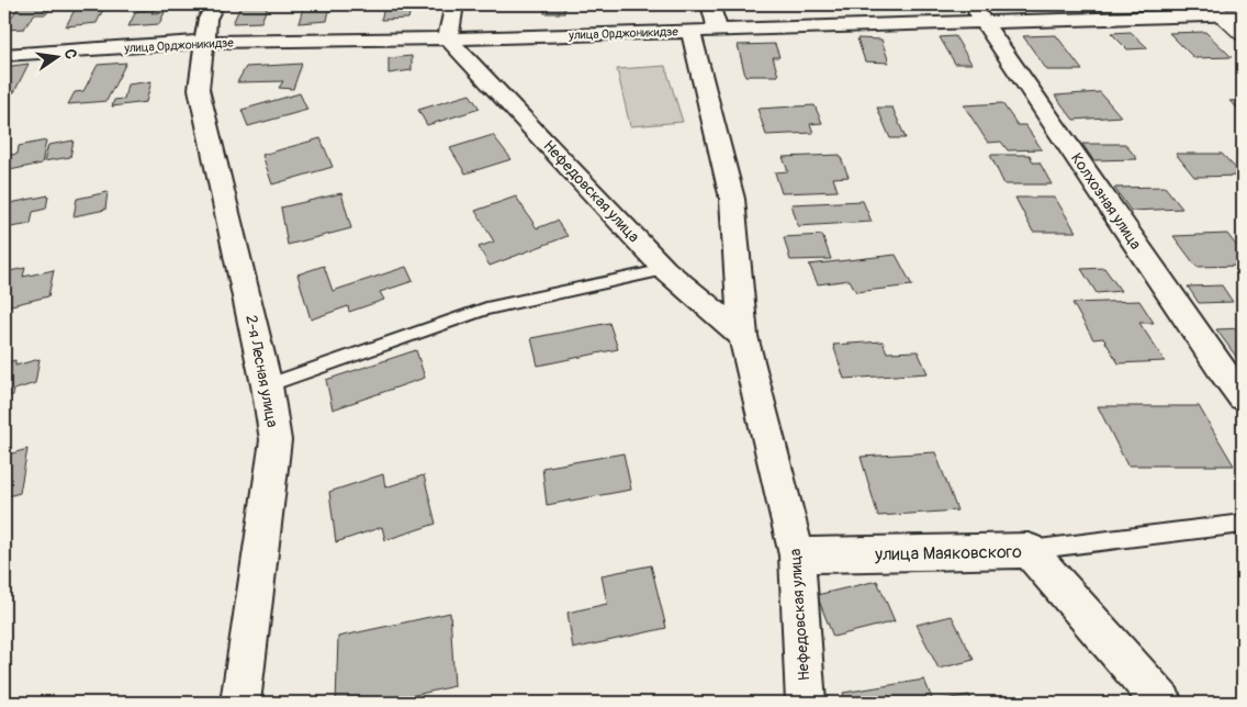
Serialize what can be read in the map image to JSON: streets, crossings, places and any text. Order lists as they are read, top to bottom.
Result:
{
  "streets": {
    "street": [
      "улица Орджоникидзе",
      "Нефедовская улица",
      "Колхозная улица",
      "2-я Лесная улица",
      "улица Маяковского"
    ]
  },
  "crossings": [
    ["улица Орджоникидзе", "Нефедовская улица"],
    ["улица Орджоникидзе", "Колхозная улица"],
    ["улица Орджоникидзе", "2-я Лесная улица"],
    ["Нефедовская улица", "улица Маяковского"]
  ],
  "north": "right"
}
